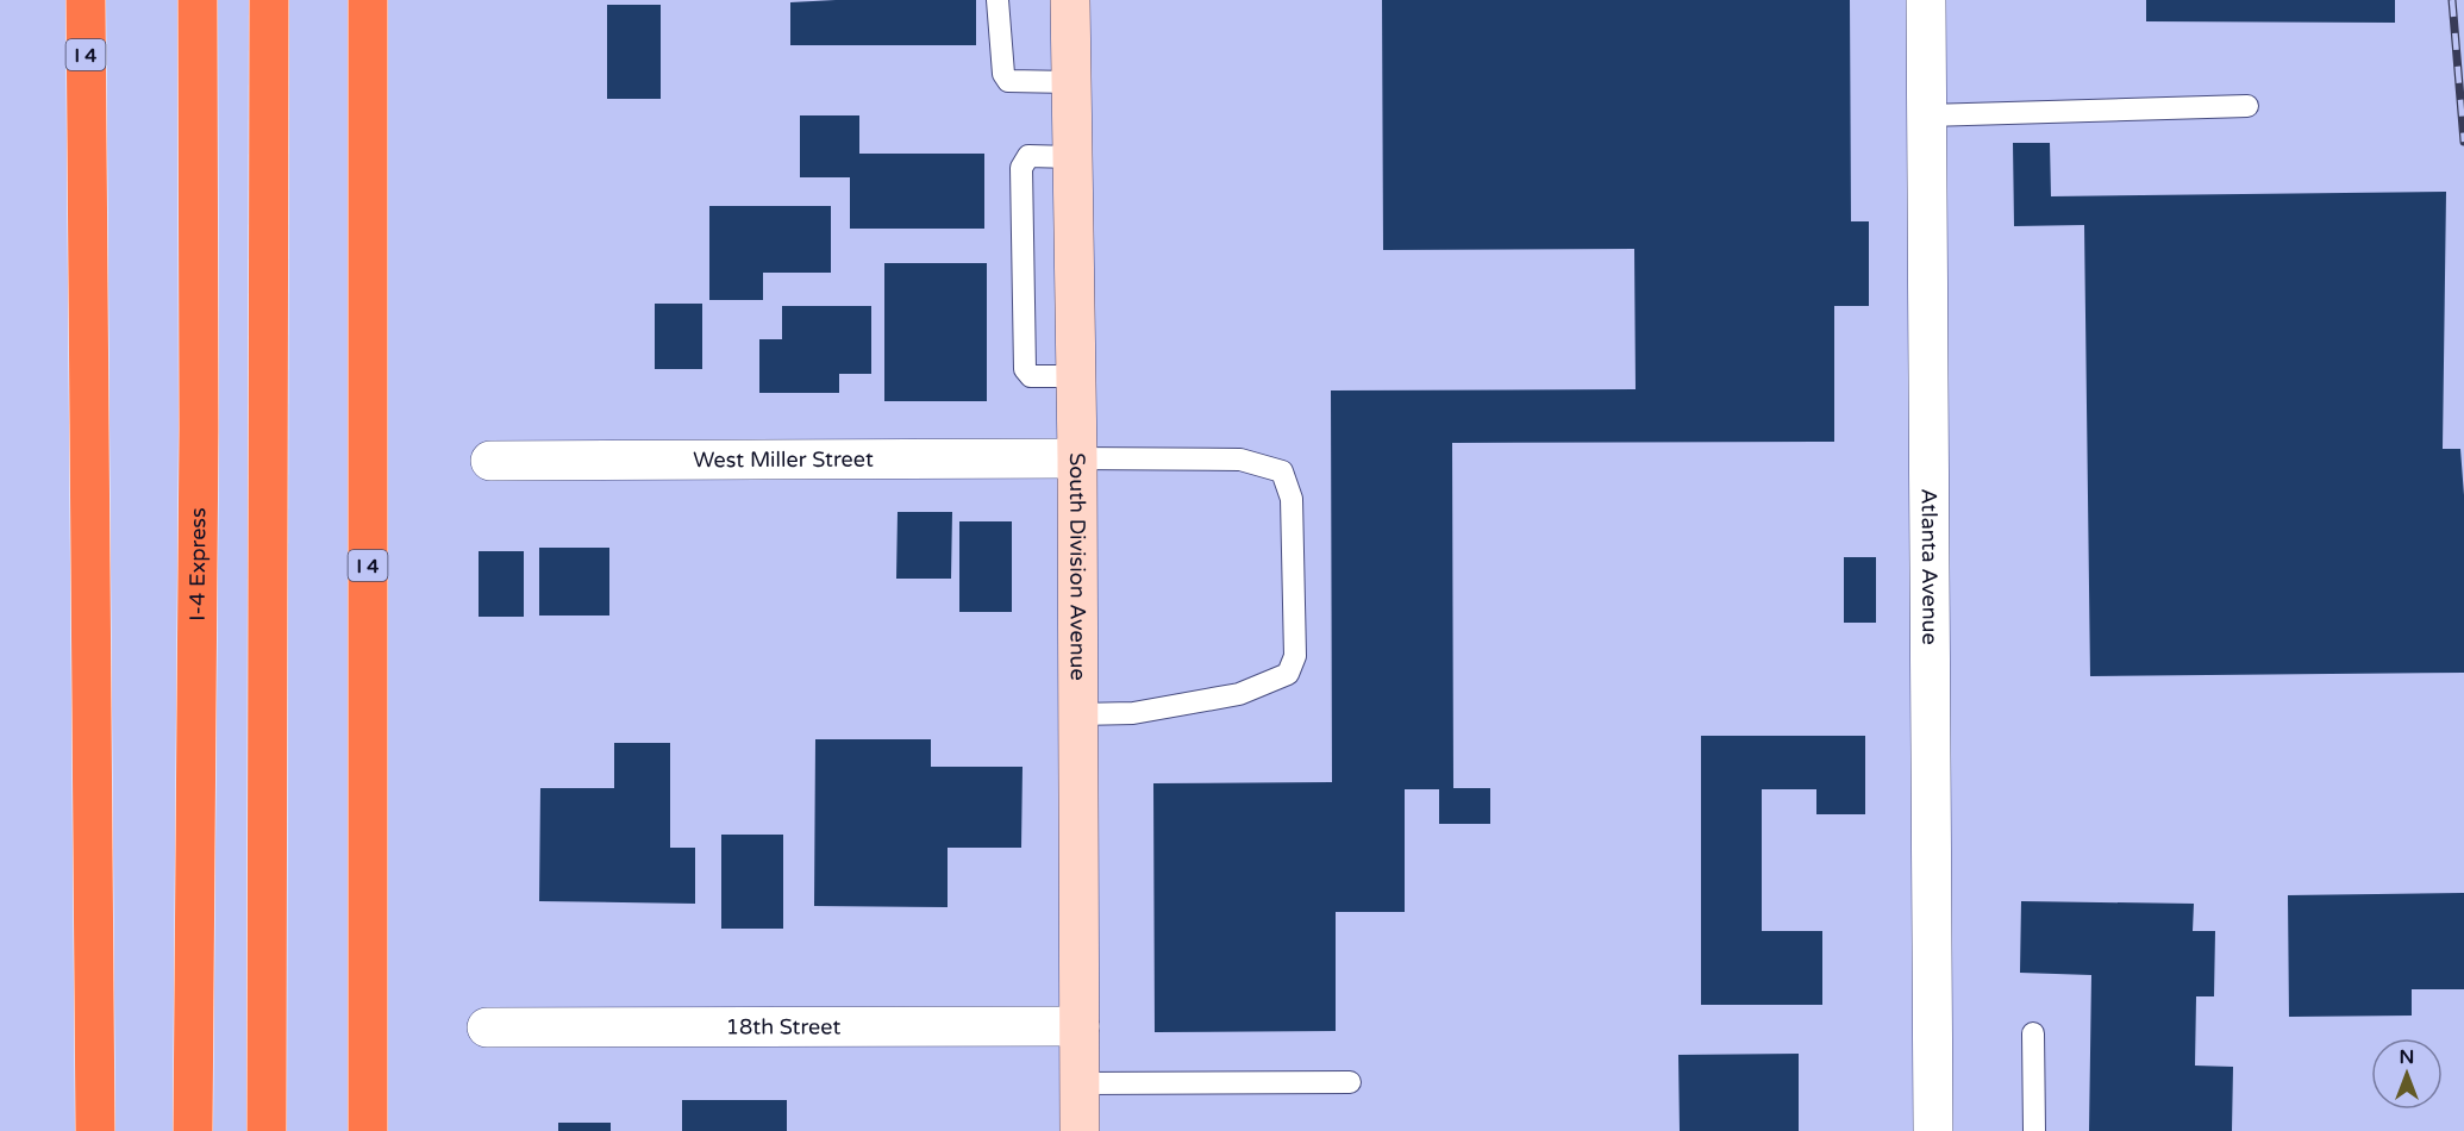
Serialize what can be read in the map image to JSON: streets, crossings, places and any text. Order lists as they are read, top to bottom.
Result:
{
  "streets": {
    "highway": ["I 4", "I-4 Express"],
    "street": [
      "West Miller Street",
      "South Division Avenue",
      "Atlanta Avenue",
      "18th Street"
    ]
  },
  "crossings": [
    ["West Miller Street", "South Division Avenue"],
    ["South Division Avenue", "18th Street"]
  ],
  "north": "top"
}
